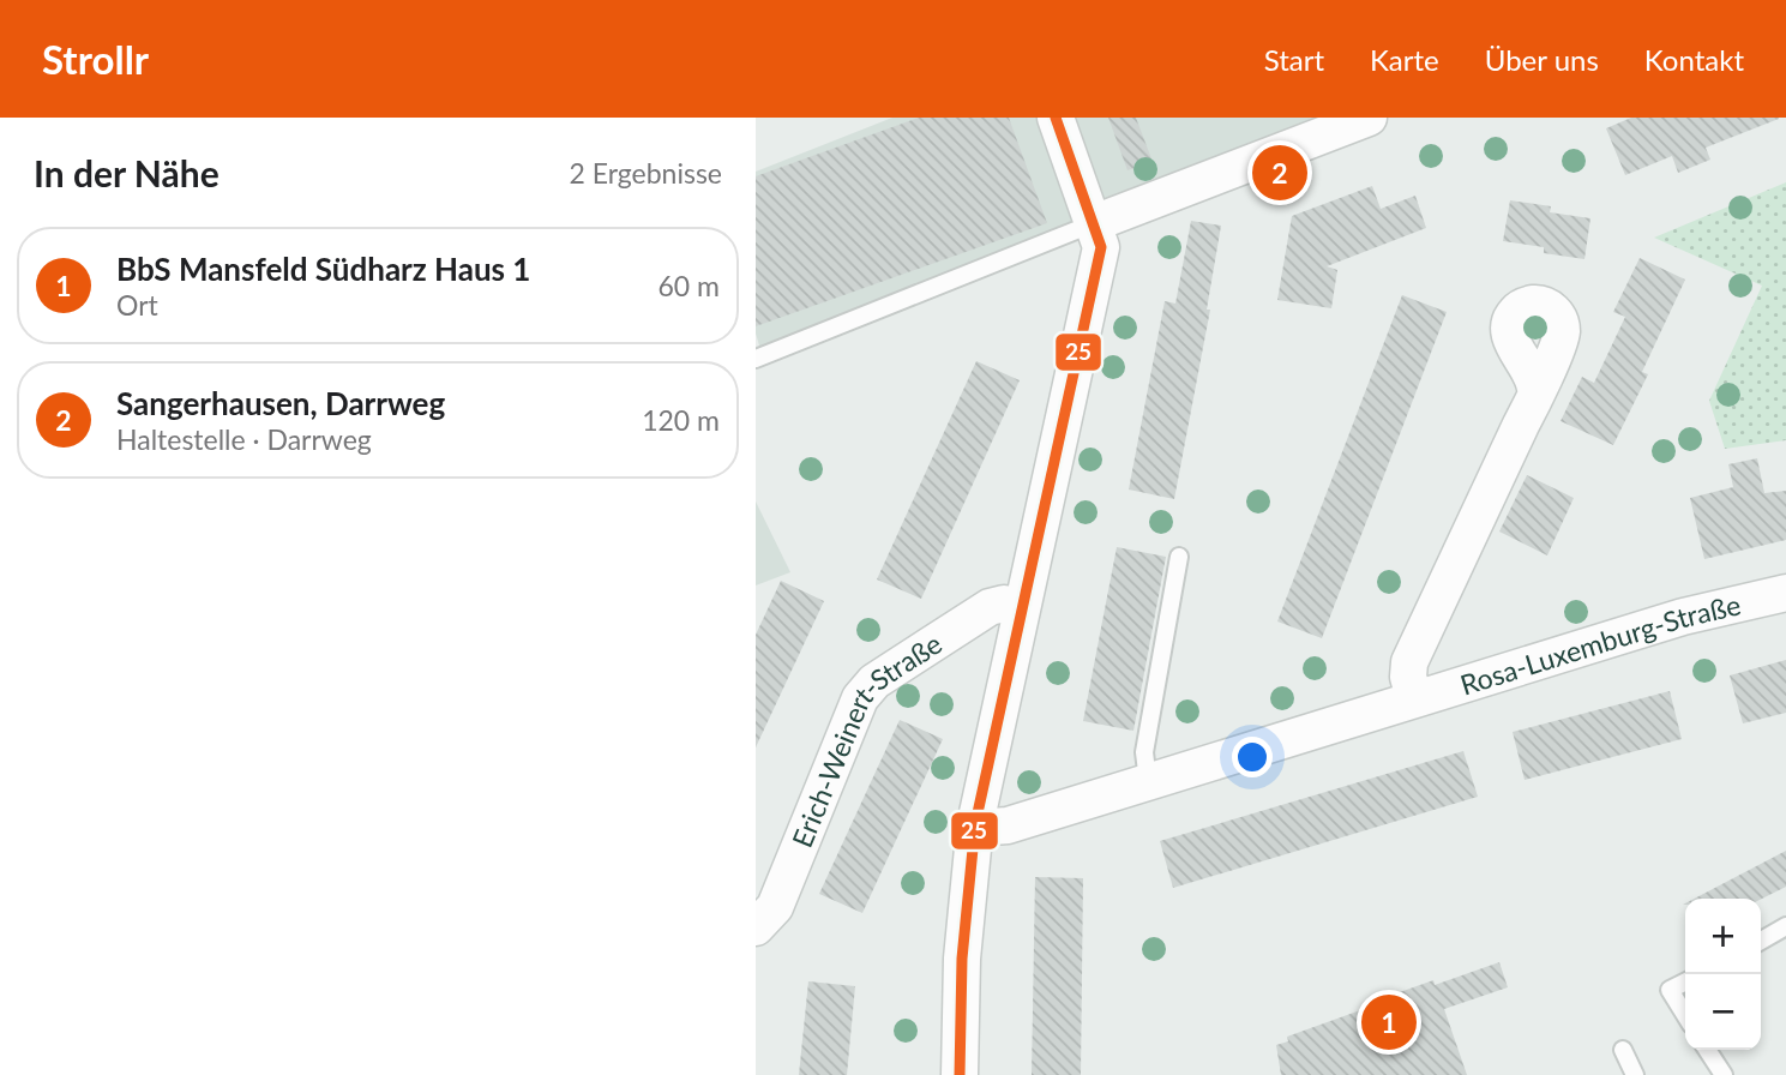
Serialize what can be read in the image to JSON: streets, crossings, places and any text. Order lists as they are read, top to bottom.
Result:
{
  "streets": {
    "street": ["Rosa-Luxemburg-Straße", "Erich-Weinert-Straße"]
  },
  "lines": ["transit line 25"],
  "page": {
    "header": "Strollr",
    "nav": [
      "Start",
      "Karte",
      "Über uns",
      "Kontakt"
    ],
    "heading": ["In der Nähe", "2 Ergebnisse"],
    "pins": ["2", "1"],
    "list": [
      {
        "mark": "1",
        "name": "BbS Mansfeld Südharz Haus 1",
        "note": "Ort",
        "value": "60 m"
      },
      {
        "mark": "2",
        "name": "Sangerhausen, Darrweg",
        "note": "Haltestelle · Darrweg",
        "value": "120 m"
      }
    ],
    "map_buttons": ["+", "−"]
  }
}
